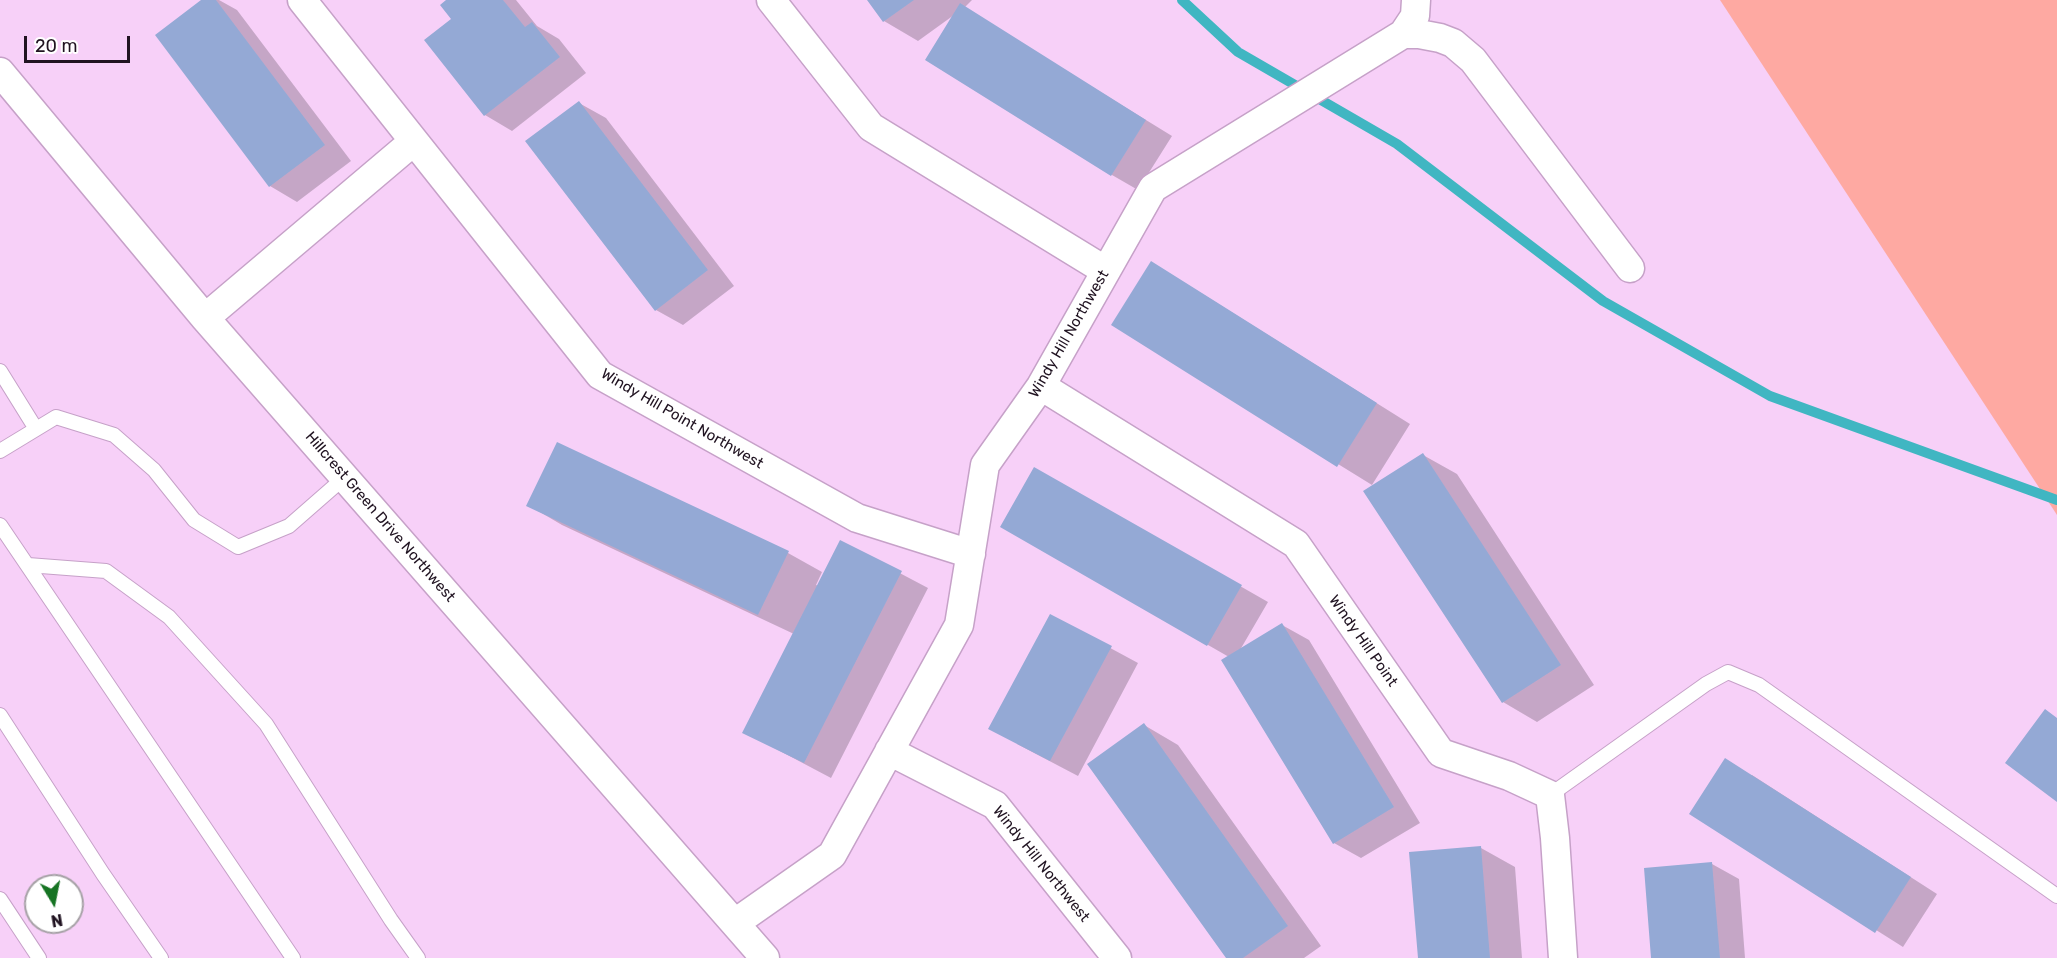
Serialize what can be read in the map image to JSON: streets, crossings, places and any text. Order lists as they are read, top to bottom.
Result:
{
  "streets": {
    "street": [
      "Windy Hill Northwest",
      "Windy Hill Point Northwest",
      "Hillcrest Green Drive Northwest",
      "Windy Hill Point"
    ]
  },
  "crossings": [
    ["Windy Hill Northwest", "Windy Hill Point Northwest"],
    ["Windy Hill Northwest", "Hillcrest Green Drive Northwest"],
    ["Windy Hill Northwest", "Windy Hill Point"]
  ],
  "scale_bar": "20 m",
  "north": "bottom"
}
